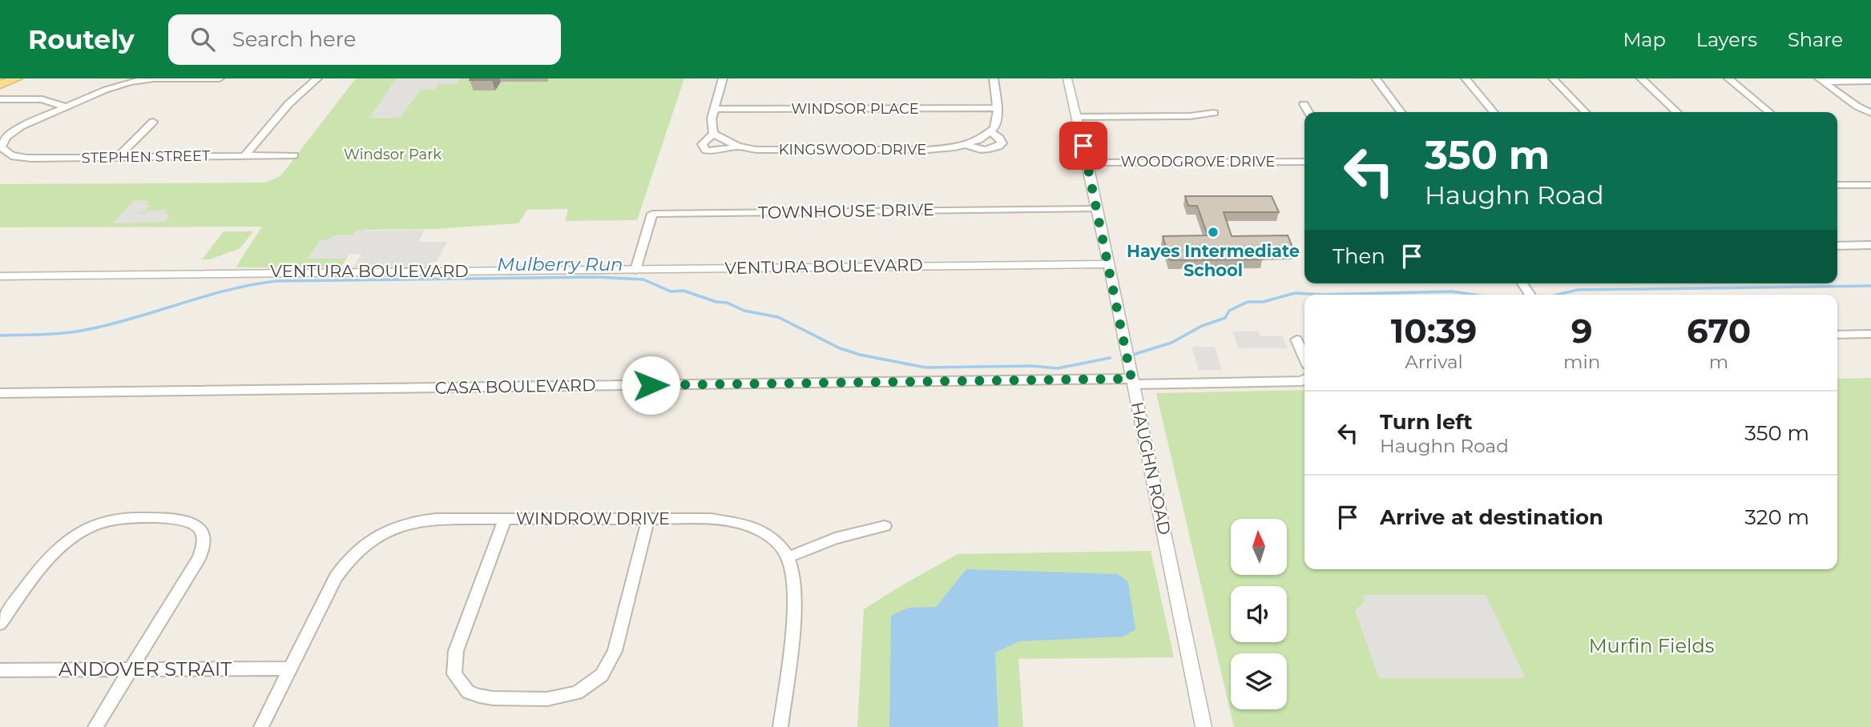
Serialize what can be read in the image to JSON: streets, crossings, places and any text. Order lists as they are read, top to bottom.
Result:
{
  "streets": {
    "street": [
      "WINDSOR PLACE",
      "KINGSWOOD DRIVE",
      "STEPHEN STREET",
      "WOODGROVE DRIVE",
      "TOWNHOUSE DRIVE",
      "VENTURA BOULEVARD",
      "CASA BOULEVARD",
      "HAUGHN ROAD",
      "WINDROW DRIVE",
      "ANDOVER STRAIT"
    ]
  },
  "crossings": [
    ["WINDSOR PLACE", "KINGSWOOD DRIVE"],
    ["WOODGROVE DRIVE", "HAUGHN ROAD"],
    ["TOWNHOUSE DRIVE", "VENTURA BOULEVARD"],
    ["TOWNHOUSE DRIVE", "HAUGHN ROAD"],
    ["VENTURA BOULEVARD", "HAUGHN ROAD"],
    ["CASA BOULEVARD", "HAUGHN ROAD"],
    ["WINDROW DRIVE", "ANDOVER STRAIT"]
  ],
  "water": ["Mulberry Run"],
  "parks": ["Windsor Park", "Murfin Fields"],
  "places": ["Hayes Intermediate School"],
  "north": "top",
  "page": {
    "header": "Routely",
    "search": "Search here",
    "nav": ["Map", "Layers", "Share"],
    "turn": ["350 m", "Haughn Road"],
    "then": "Then",
    "eta": [
      "10:39",
      "Arrival",
      "9",
      "min",
      "670",
      "m"
    ],
    "list": [
      {
        "name": "Turn left",
        "note": "Haughn Road",
        "value": "350 m"
      },
      {
        "name": "Arrive at destination",
        "value": "320 m"
      }
    ]
  }
}
